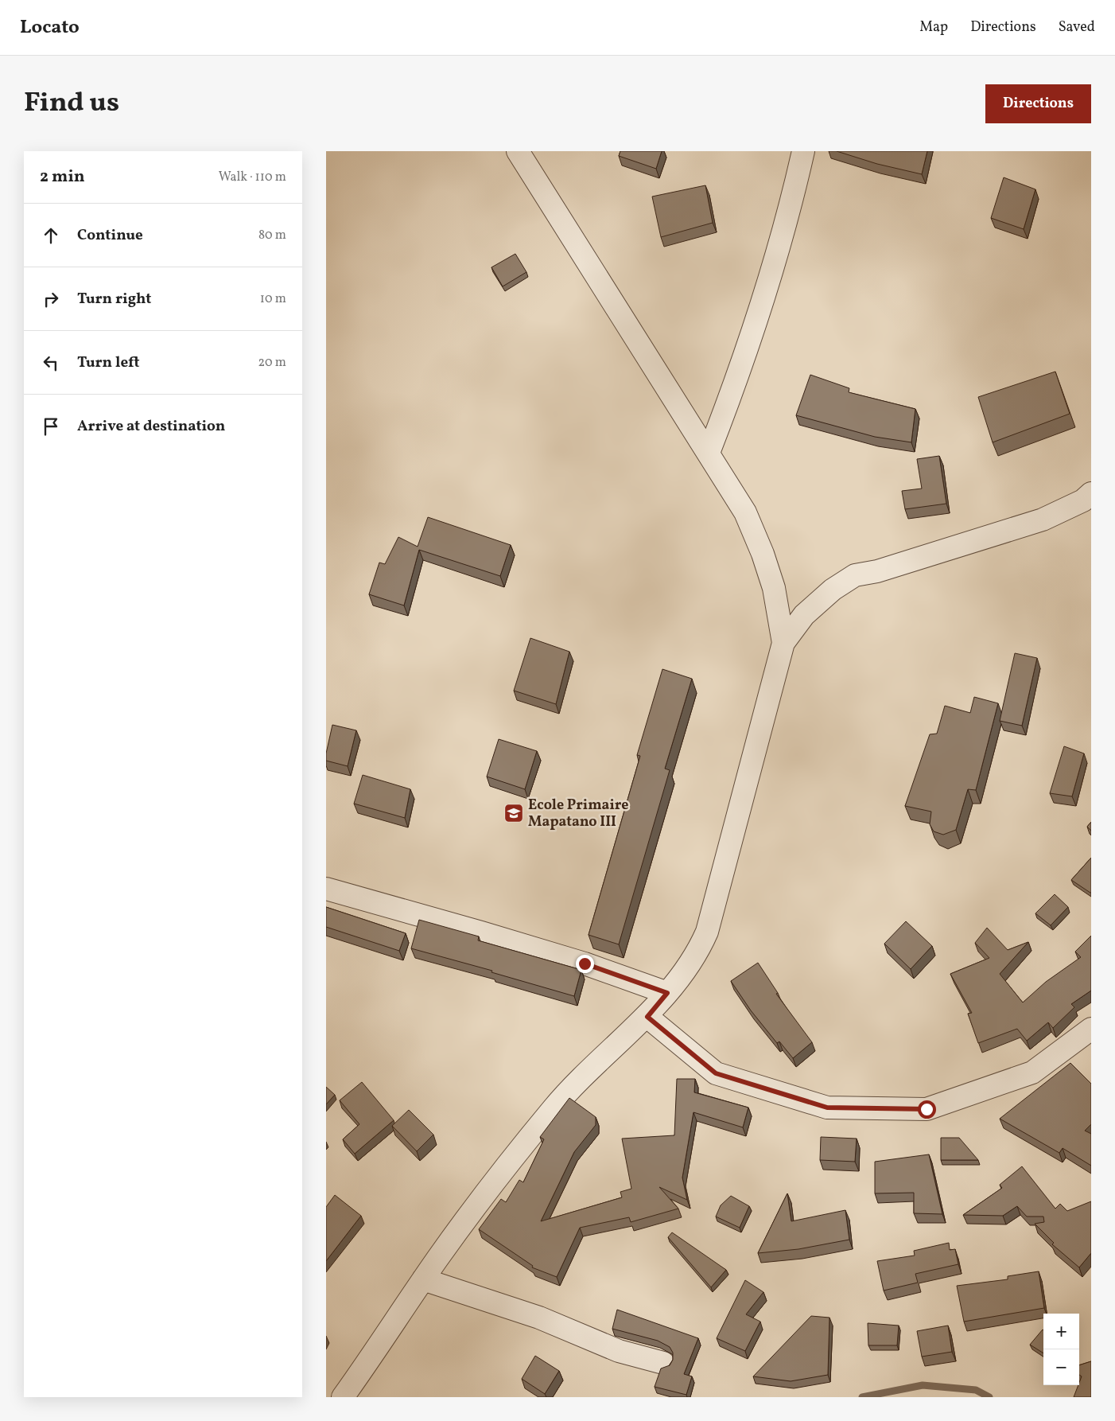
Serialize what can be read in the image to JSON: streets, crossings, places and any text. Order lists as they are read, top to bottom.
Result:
{
  "places": {
    "school or university": ["Ecole Primaire Mapatano III"]
  },
  "page": {
    "header": "Locato",
    "nav": ["Map", "Directions", "Saved"],
    "title": "Find us",
    "buttons": "Directions",
    "heading": ["2 min", "Walk · 110 m"],
    "list": [
      ["Continue", "80 m"],
      ["Turn right", "10 m"],
      ["Turn left", "20 m"],
      "Arrive at destination"
    ],
    "map_buttons": ["+", "−"]
  }
}
